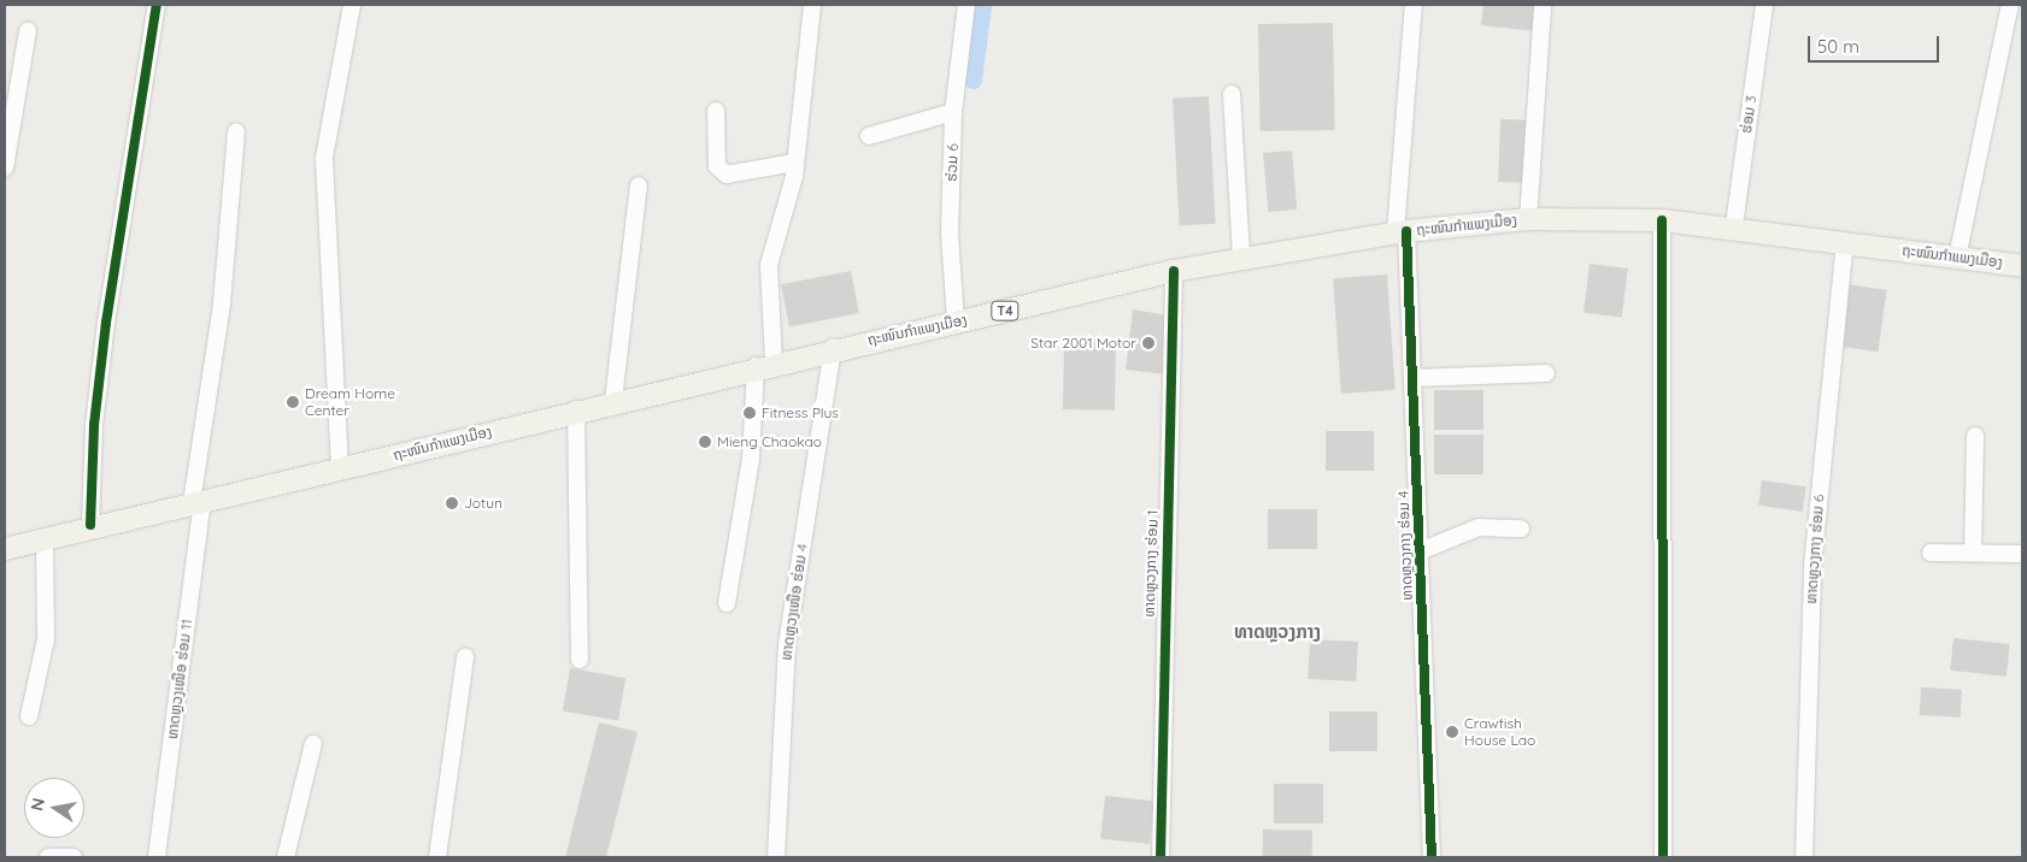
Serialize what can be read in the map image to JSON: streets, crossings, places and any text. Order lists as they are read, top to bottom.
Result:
{
  "streets": {
    "main road": ["ຖະໜົນກຳແພງເມືອງ", "T4"],
    "street": [
      "ຮ່ອມ 3",
      "ຮ່ວມ 6",
      "ທາດຫຼວງກາງ ຮ່ອມ 4",
      "ທາດຫຼວງກາງ ຮ່ອມ 6",
      "ທາດຫຼວງກາງ ຮ່ອມ 1",
      "ທາດຫຼວງເໜືອ ຮ່ອມ 4",
      "ທາດຫຼວງເໜືອ ຮ່ອມ 11"
    ]
  },
  "crossings": [
    ["ຮ່ອມ 3", "ຖະໜົນກຳແພງເມືອງ"],
    ["ຮ່ວມ 6", "ຖະໜົນກຳແພງເມືອງ"],
    ["ຖະໜົນກຳແພງເມືອງ", "ທາດຫຼວງກາງ ຮ່ອມ 4"],
    ["ຖະໜົນກຳແພງເມືອງ", "ທາດຫຼວງກາງ ຮ່ອມ 6"],
    ["ຖະໜົນກຳແພງເມືອງ", "ທາດຫຼວງກາງ ຮ່ອມ 1"],
    ["ຖະໜົນກຳແພງເມືອງ", "ທາດຫຼວງເໜືອ ຮ່ອມ 4"],
    ["ຖະໜົນກຳແພງເມືອງ", "ທາດຫຼວງເໜືອ ຮ່ອມ 11"]
  ],
  "districts": ["ທາດຫຼວງກາງ"],
  "places": [
    "Star 2001 Motor",
    "Dream Home Center",
    "Fitness Plus",
    "Mieng Chaokao",
    "Jotun",
    "Crawfish House Lao"
  ],
  "scale_bar": "50 m",
  "north": "left"
}
